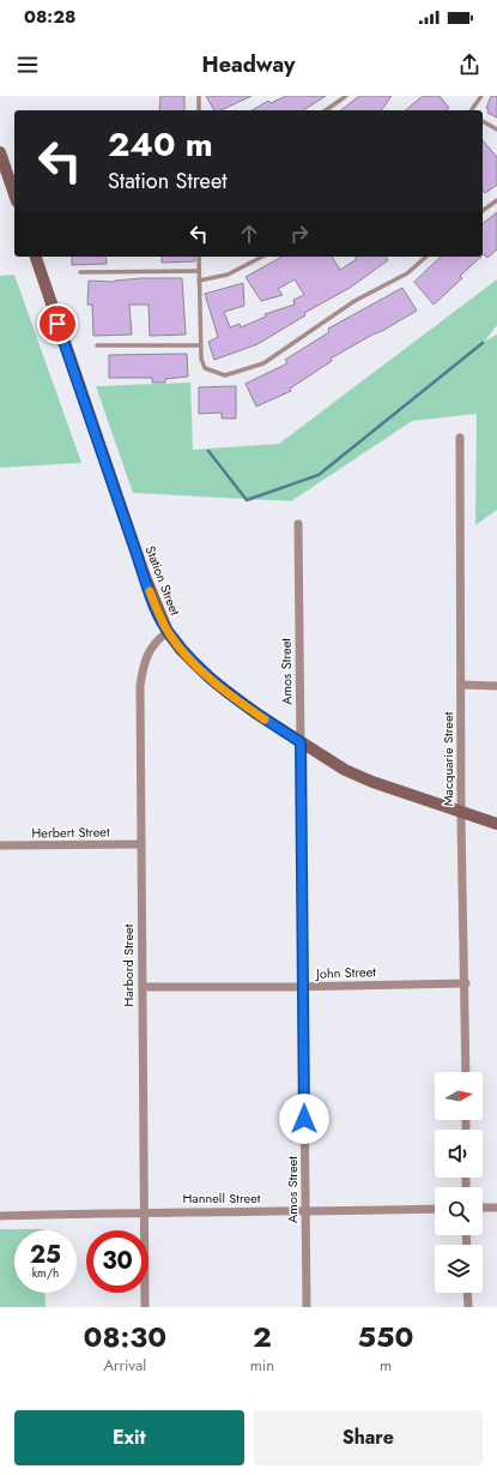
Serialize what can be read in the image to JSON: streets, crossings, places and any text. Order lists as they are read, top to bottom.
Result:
{
  "streets": {
    "street": [
      "Station Street",
      "Amos Street",
      "Macquarie Street",
      "Herbert Street",
      "Harbord Street",
      "John Street",
      "Hannell Street"
    ]
  },
  "crossings": [
    ["Station Street", "Amos Street"],
    ["Station Street", "Macquarie Street"],
    ["Station Street", "Harbord Street"],
    ["Amos Street", "John Street"],
    ["Amos Street", "Hannell Street"],
    ["Macquarie Street", "John Street"],
    ["Herbert Street", "Harbord Street"],
    ["Harbord Street", "John Street"],
    ["Harbord Street", "Hannell Street"]
  ],
  "north": "right",
  "page": {
    "status": "08:28",
    "header": "Headway",
    "turn": ["240 m", "Station Street"],
    "speed": "25 km/h",
    "limit": "30",
    "eta": [
      "08:30",
      "Arrival",
      "2",
      "min",
      "550",
      "m"
    ],
    "buttons": ["Exit", "Share"]
  }
}
